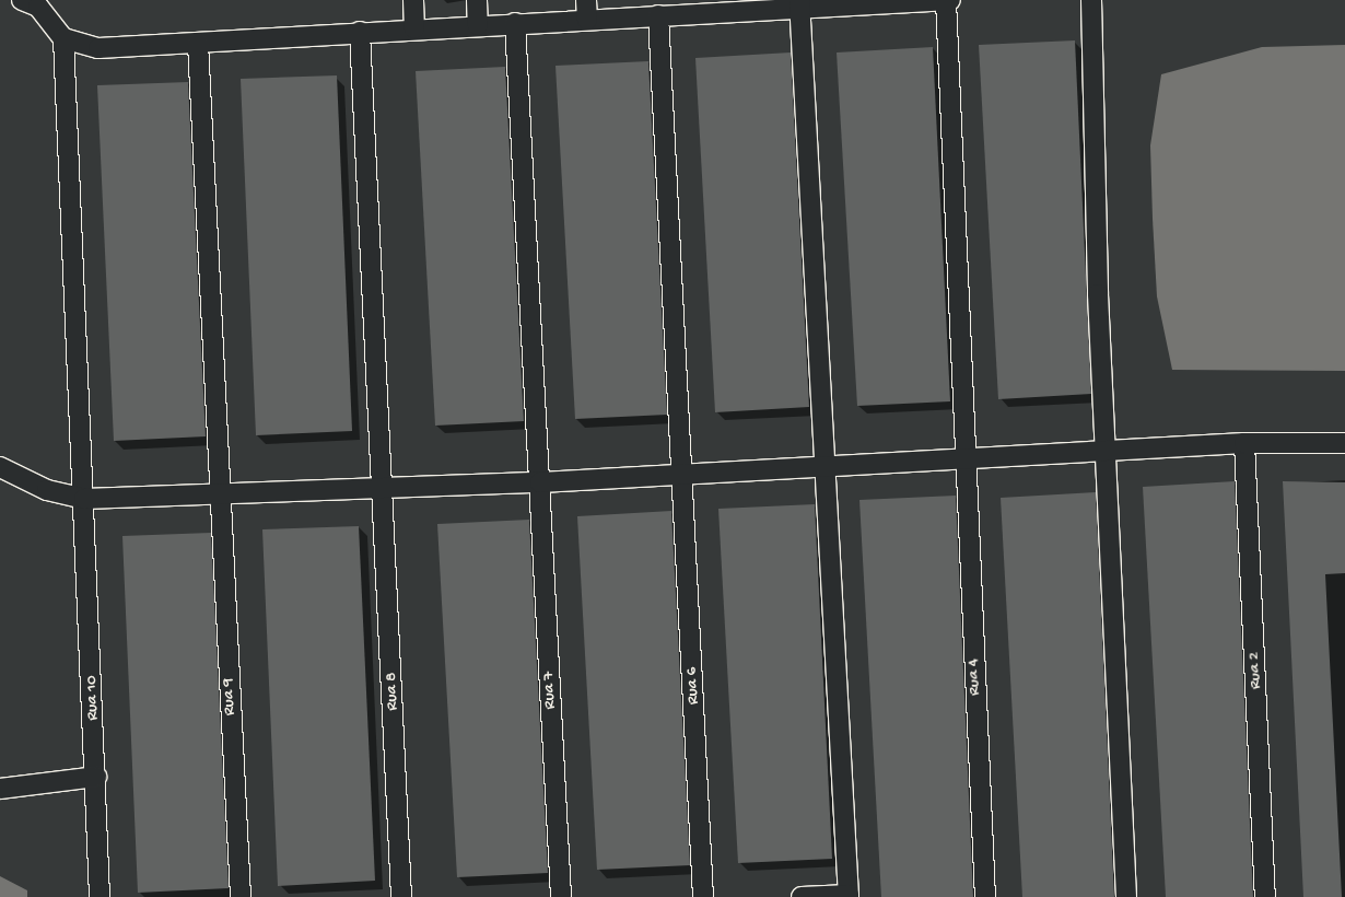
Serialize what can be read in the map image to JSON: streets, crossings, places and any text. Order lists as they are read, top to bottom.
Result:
{
  "streets": {
    "street": [
      "Rua 2",
      "Rua 4",
      "Rua 6",
      "Rua 7",
      "Rua 8",
      "Rua 9",
      "Rua 10"
    ]
  }
}
